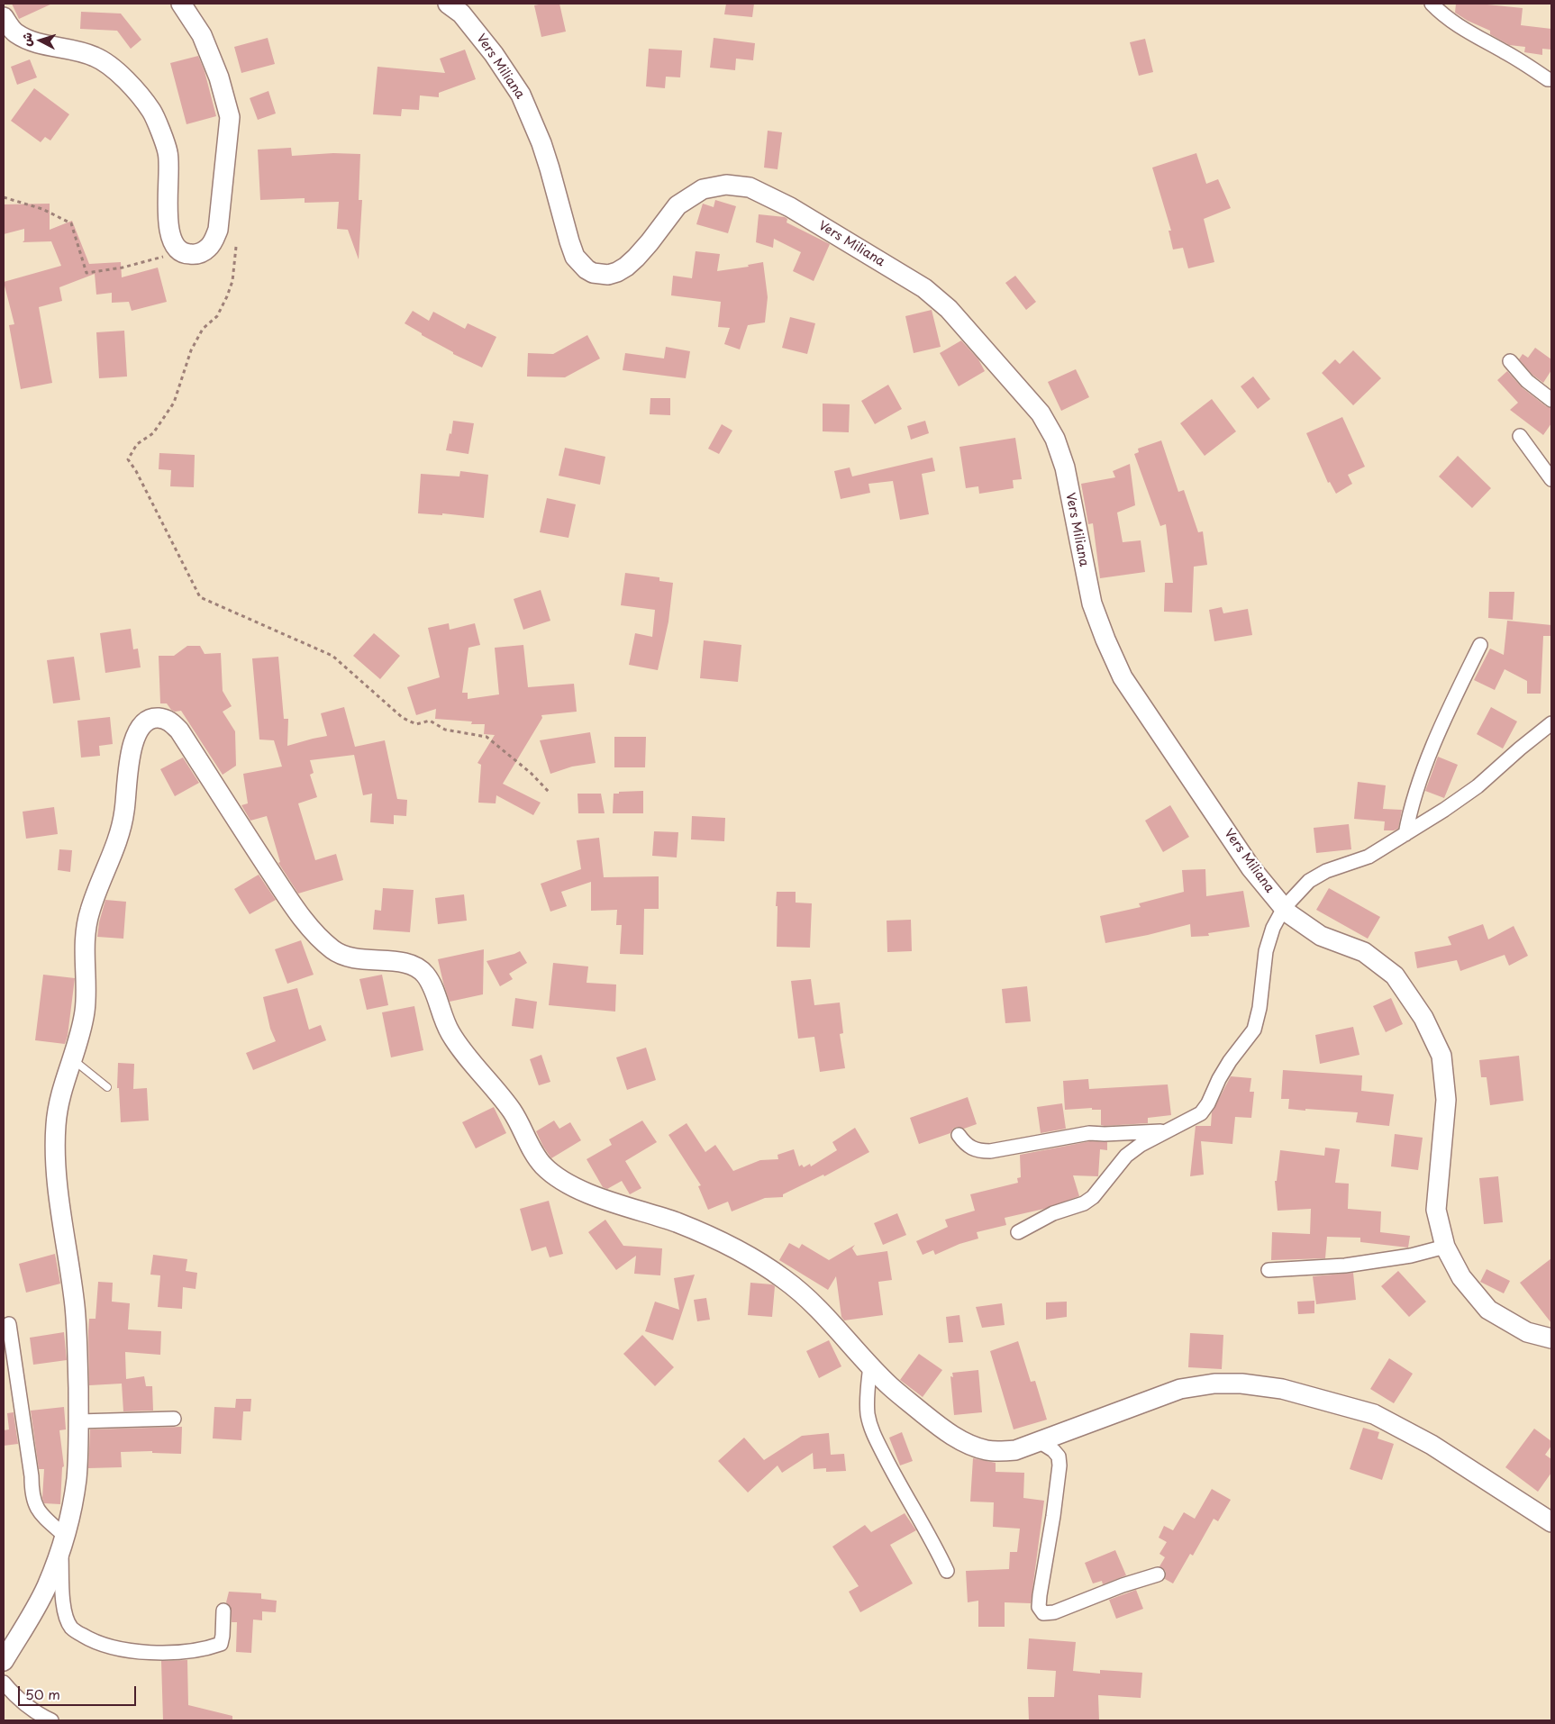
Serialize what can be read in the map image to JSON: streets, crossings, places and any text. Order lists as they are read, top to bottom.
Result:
{
  "streets": {
    "main road": ["Vers Miliana"]
  },
  "scale_bar": "50 m",
  "north": "left"
}
